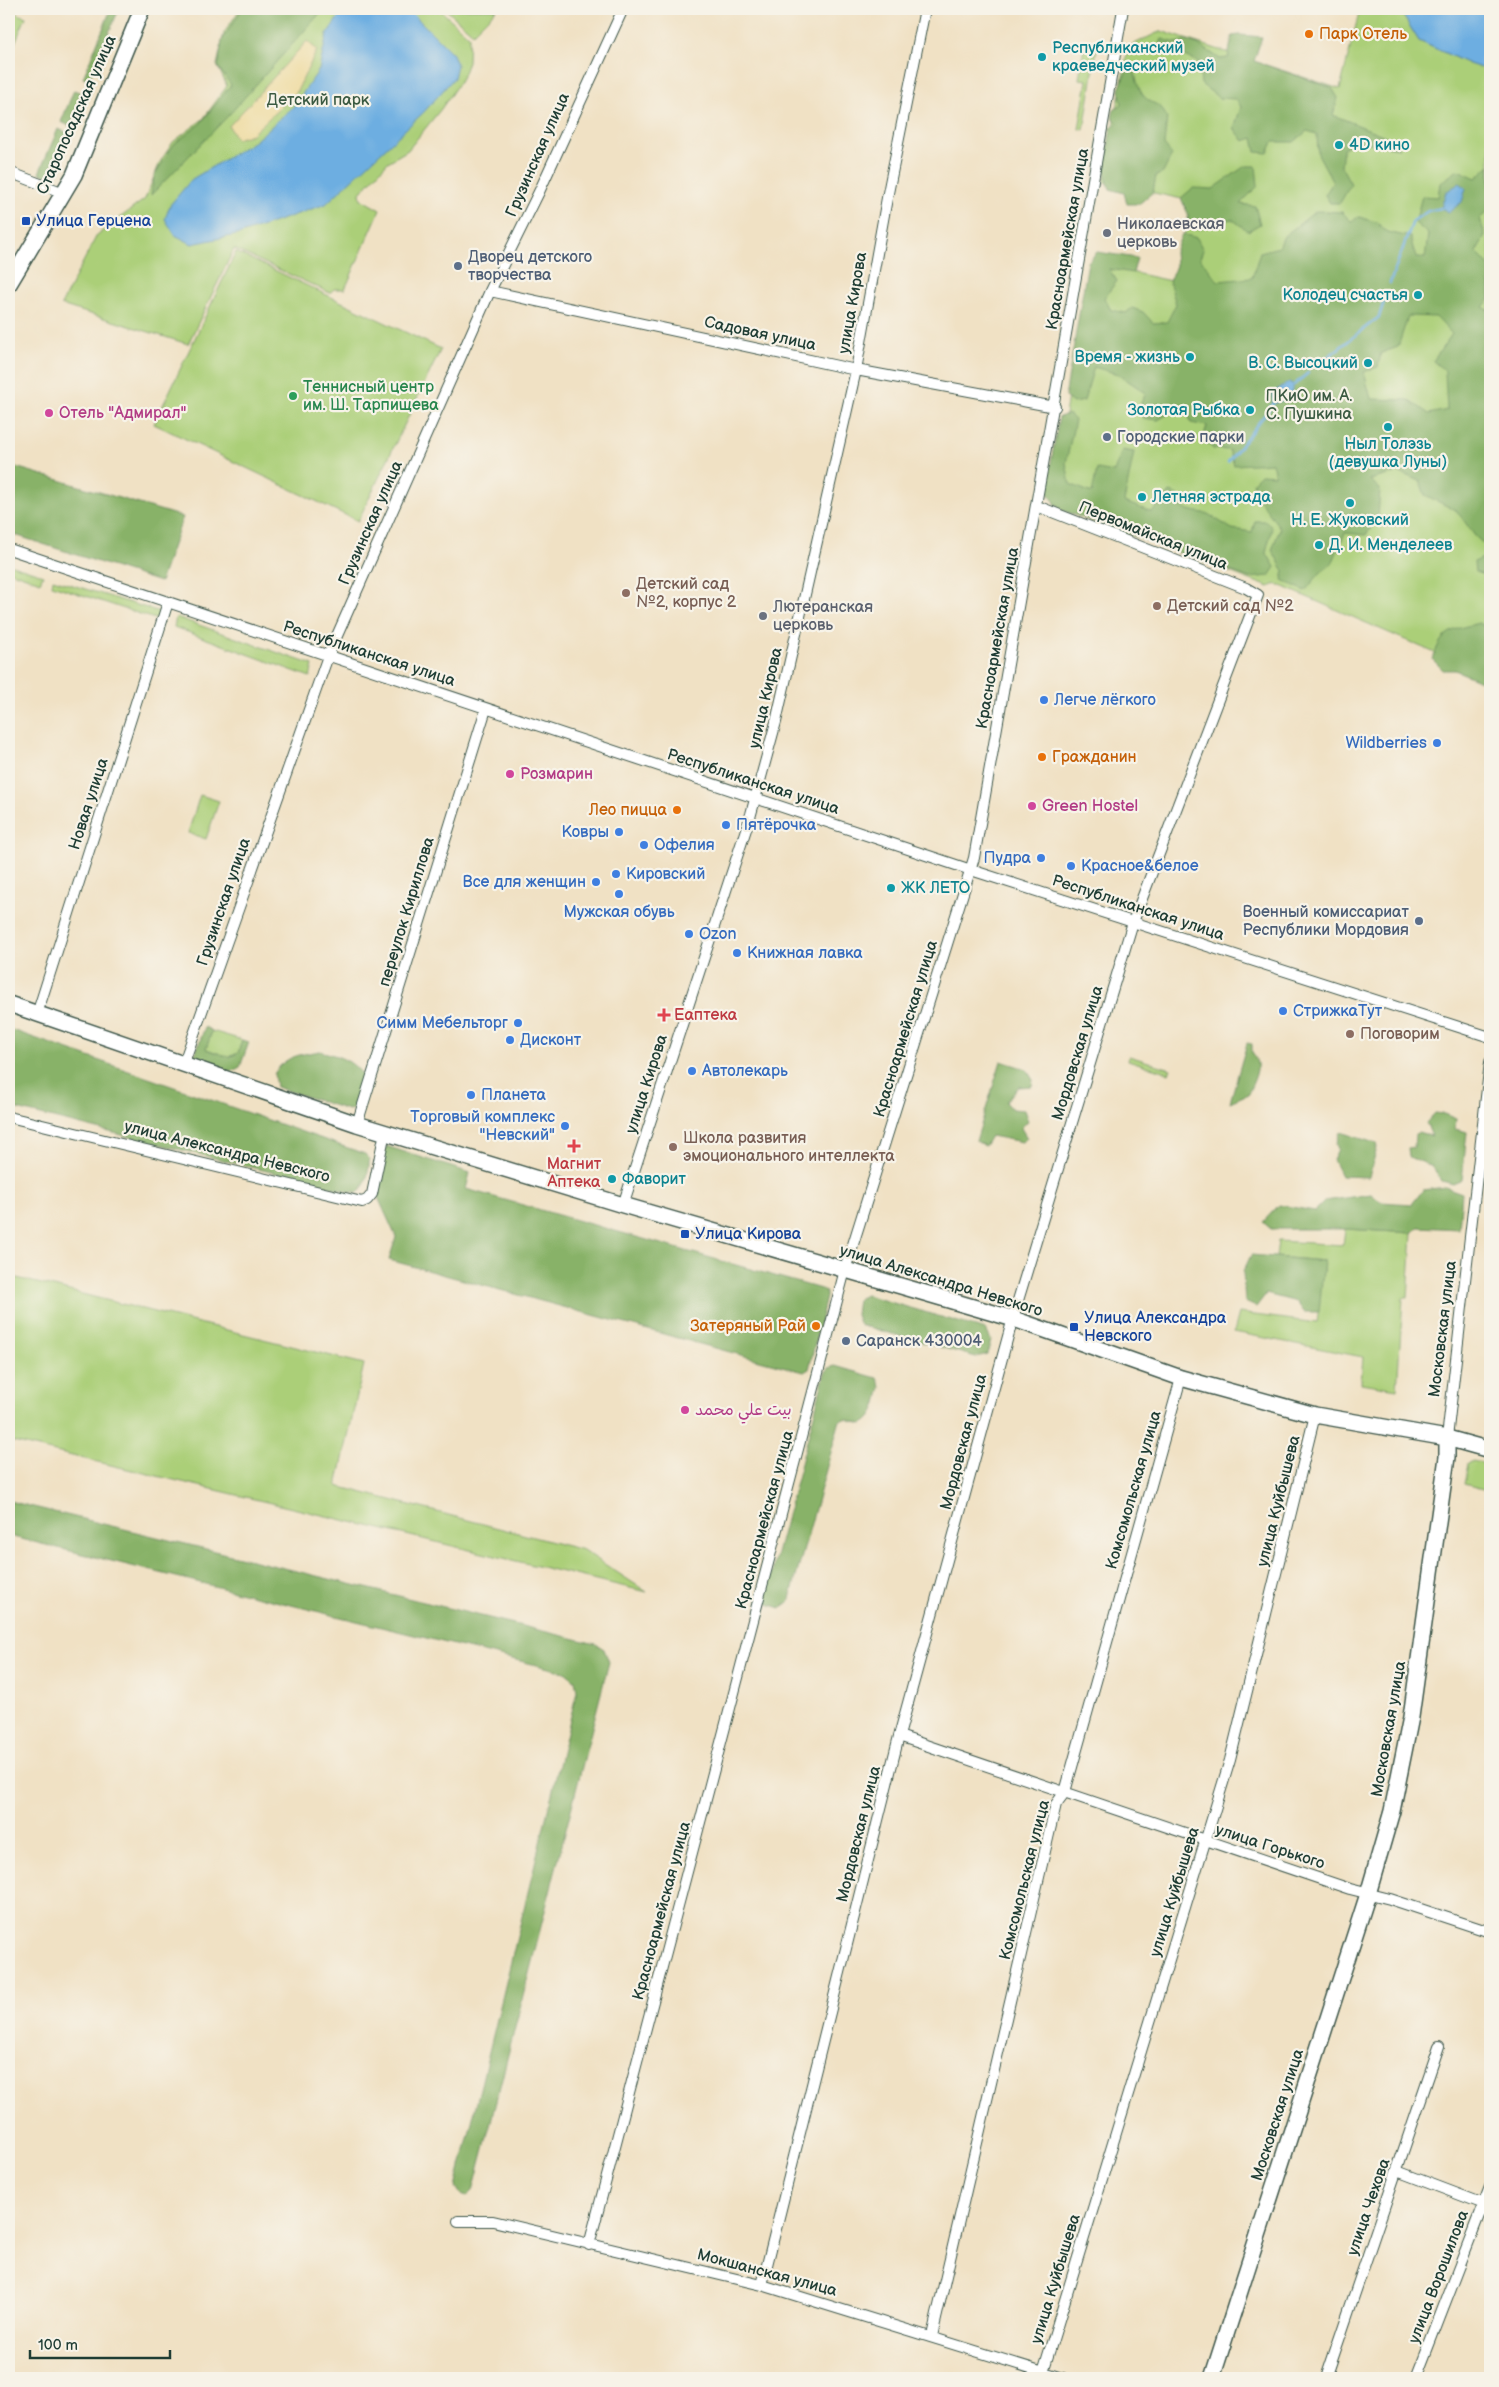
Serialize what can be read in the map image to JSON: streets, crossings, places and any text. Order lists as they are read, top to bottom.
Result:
{
  "streets": {
    "main road": ["Старопосадская улица", "улица Александра Невского", "Московская улица"],
    "street": [
      "Грузинская улица",
      "Красноармейская улица",
      "улица Кирова",
      "Садовая улица",
      "Первомайская улица",
      "Республиканская улица",
      "Новая улица",
      "переулок Кириллова",
      "Мордовская улица",
      "Комсомольская улица",
      "улица Куйбышева",
      "улица Горького",
      "улица Чехова",
      "Мокшанская улица",
      "улица Ворошилова"
    ]
  },
  "crossings": [
    ["Грузинская улица", "Садовая улица"],
    ["Грузинская улица", "Республиканская улица"],
    ["Грузинская улица", "улица Александра Невского"],
    ["Красноармейская улица", "Садовая улица"],
    ["Красноармейская улица", "Первомайская улица"],
    ["Красноармейская улица", "Республиканская улица"],
    ["Красноармейская улица", "улица Александра Невского"],
    ["Красноармейская улица", "Мокшанская улица"],
    ["улица Кирова", "Садовая улица"],
    ["улица Кирова", "Республиканская улица"],
    ["улица Кирова", "улица Александра Невского"],
    ["Первомайская улица", "Мордовская улица"],
    ["Республиканская улица", "Новая улица"],
    ["Республиканская улица", "переулок Кириллова"],
    ["Республиканская улица", "Мордовская улица"],
    ["Новая улица", "улица Александра Невского"],
    ["переулок Кириллова", "улица Александра Невского"],
    ["Мордовская улица", "улица Александра Невского"],
    ["Мордовская улица", "улица Горького"],
    ["Мордовская улица", "Мокшанская улица"],
    ["улица Александра Невского", "Московская улица"],
    ["улица Александра Невского", "Комсомольская улица"],
    ["улица Александра Невского", "улица Куйбышева"],
    ["Московская улица", "улица Горького"],
    ["Комсомольская улица", "улица Горького"],
    ["Комсомольская улица", "Мокшанская улица"],
    ["улица Куйбышева", "улица Горького"],
    ["улица Куйбышева", "Мокшанская улица"]
  ],
  "parks": ["Детский парк", "ПКиО им. А. С. Пушкина"],
  "places": {
    "other": [
      "Парк Отель",
      "Республиканский краеведческий музей",
      "4D кино",
      "Николаевская церковь",
      "Дворец детского творчества",
      "Колодец счастья",
      "Время - жизнь",
      "В. С. Высоцкий",
      "Теннисный центр им. Ш. Тарпищева",
      "Золотая Рыбка",
      "Отель \"Адмирал\"",
      "Ныл Толэзь (девушка Луны)",
      "Городские парки",
      "Летняя эстрада",
      "Н. Е. Жуковский",
      "Д. И. Менделеев",
      "Детский сад №2, корпус 2",
      "Детский сад №2",
      "Лютеранская церковь",
      "Легче лёгкого",
      "Wildberries",
      "Гражданин",
      "Розмарин",
      "Green Hostel",
      "Лео пицца",
      "Пятёрочка",
      "Ковры",
      "Офелия",
      "Пудра",
      "Красное&белое",
      "Кировский",
      "Все для женщин",
      "ЖК ЛЕТО",
      "Мужская обувь",
      "Военный комиссариат Республики Мордовия",
      "Ozon",
      "Книжная лавка",
      "СтрижкаТут",
      "Симм Мебельторг",
      "Поговорим",
      "Дисконт",
      "Автолекарь",
      "Планета",
      "Торговый комплекс \"Невский\"",
      "Школа развития эмоционального интеллекта",
      "Фаворит",
      "Затеряный Рай",
      "Саранск 430004",
      "بيت علي محمد"
    ],
    "transit": ["Улица Герцена", "Улица Кирова", "Улица Александра Невского"],
    "health": ["Еаптека", "Магнит Аптека"]
  },
  "scale_bar": "100 m"
}
